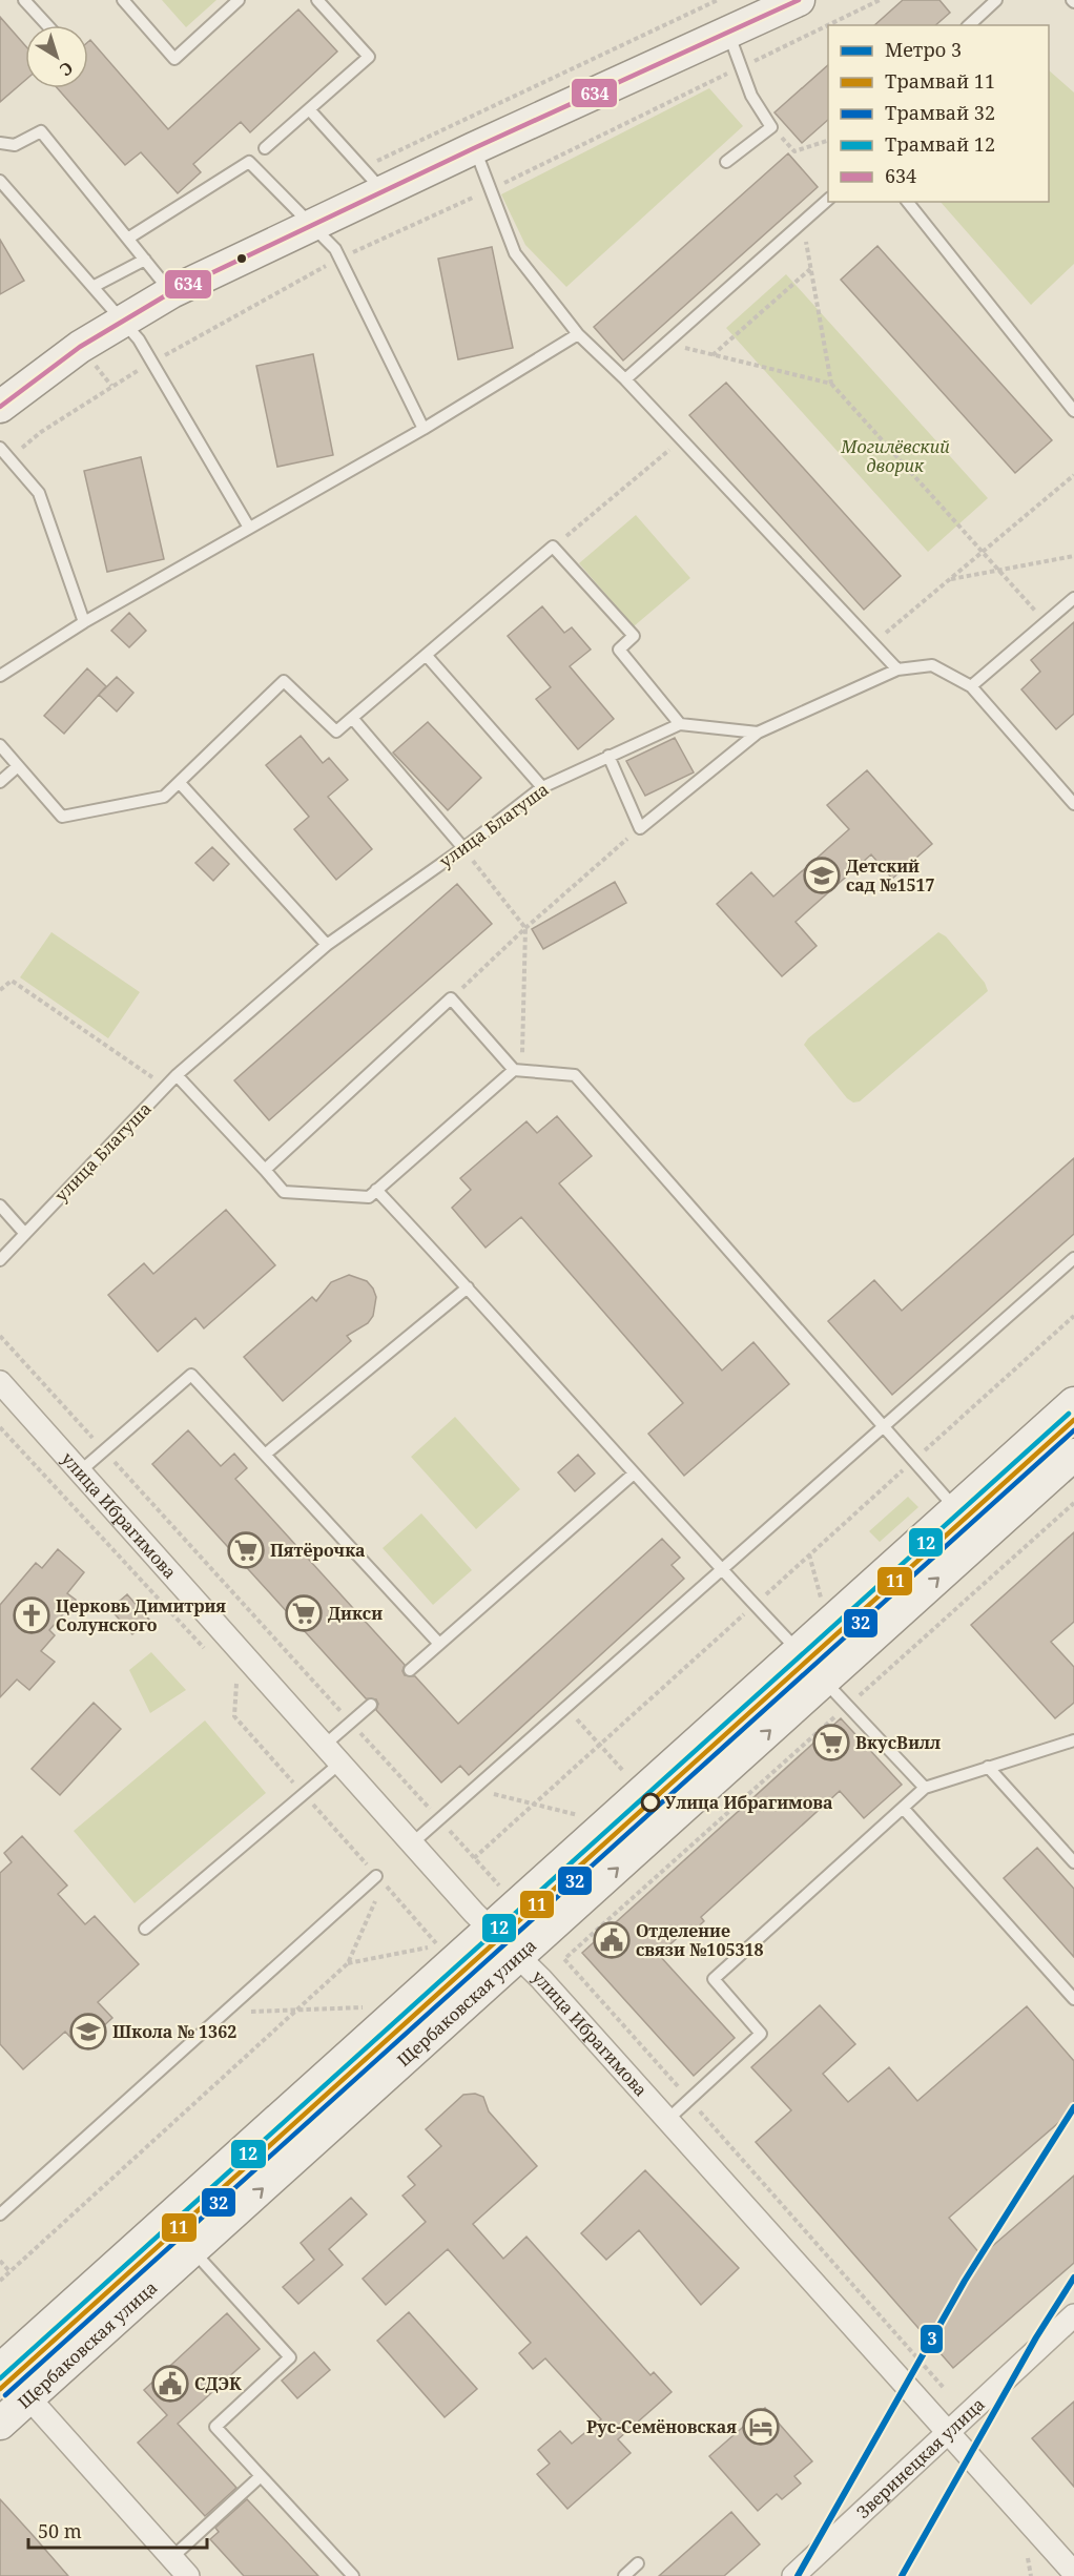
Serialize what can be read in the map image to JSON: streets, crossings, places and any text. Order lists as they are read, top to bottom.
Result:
{
  "streets": {
    "main road": ["Щербаковская улица"],
    "street": ["улица Ибрагимова", "Зверинецкая улица"],
    "lane": ["улица Благуша"]
  },
  "crossings": [
    ["улица Ибрагимова", "Щербаковская улица"],
    ["улица Ибрагимова", "Зверинецкая улица"]
  ],
  "parks": ["Могилёвский дворик"],
  "places": {
    "school or university": ["Детский сад №1517", "Школа № 1362"],
    "supermarket": ["Пятёрочка", "Дикси", "ВкусВилл"],
    "church": ["Церковь Димитрия Солунского"],
    "other": ["Улица Ибрагимова"],
    "public building": ["Отделение связи №105318", "СДЭК"],
    "hotel": ["Рус-Семёновская"]
  },
  "lines": [
    "transit line 634",
    "tram line 12",
    "tram line 11",
    "tram line 32",
    "metro line 3"
  ],
  "legend": [
    "Метро 3",
    "Трамвай 11",
    "Трамвай 32",
    "Трамвай 12",
    "634"
  ],
  "scale_bar": "50 m",
  "north": "bottom right"
}
